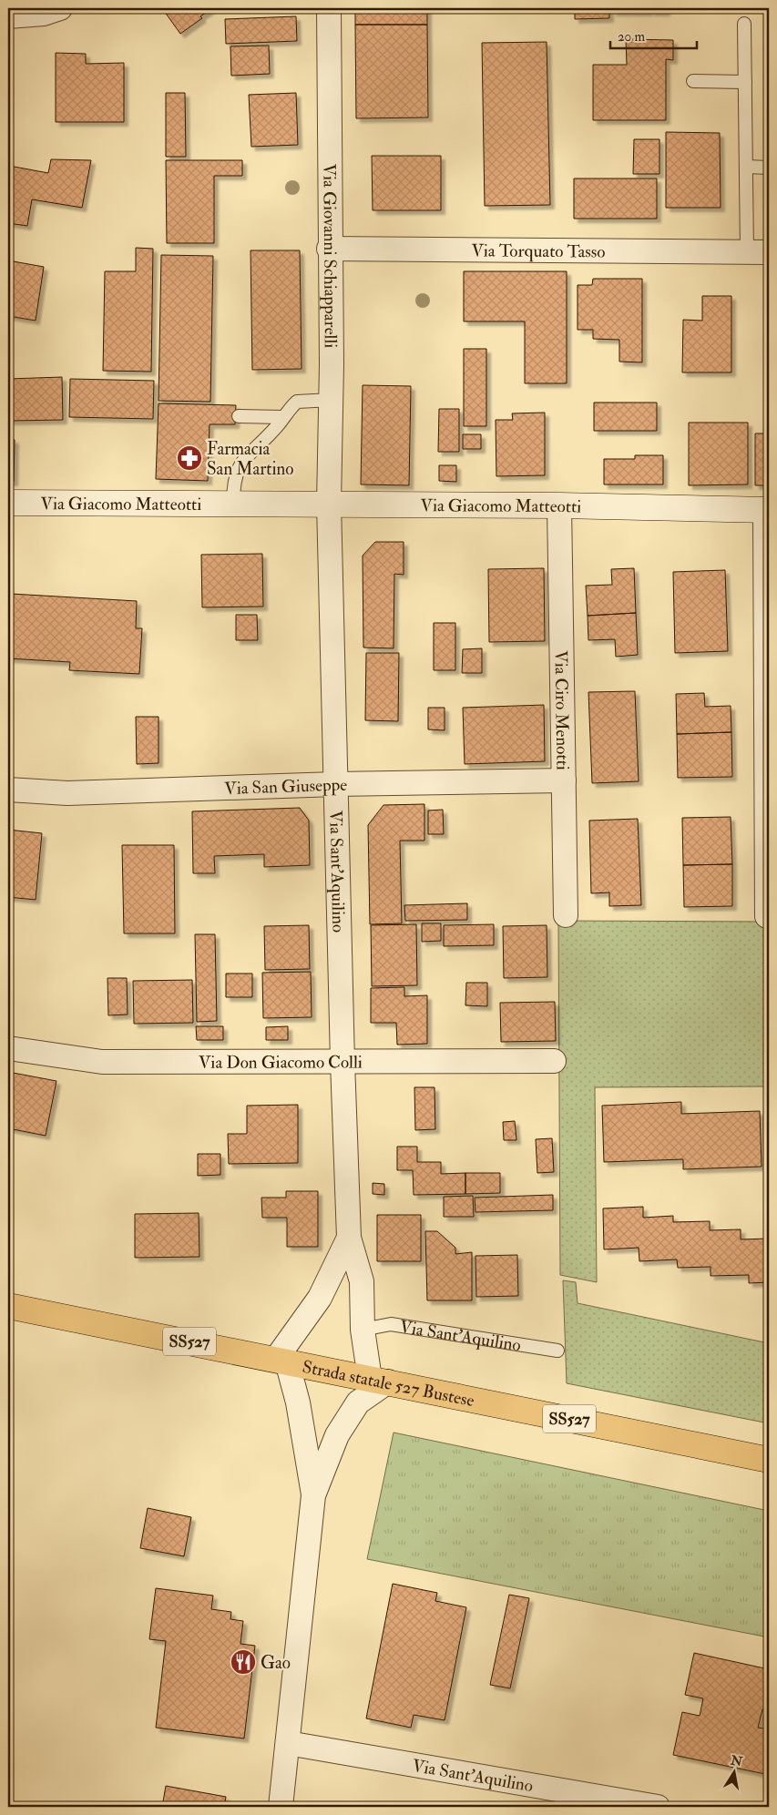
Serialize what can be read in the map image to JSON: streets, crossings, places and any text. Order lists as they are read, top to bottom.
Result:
{
  "streets": {
    "main road": ["SS527", "Strada statale 527 Bustese"],
    "street": [
      "Via Torquato Tasso",
      "Via Giovanni Schiapparelli",
      "Via Giacomo Matteotti",
      "Via Ciro Menotti",
      "Via San Giuseppe",
      "Via Sant'Aquilino",
      "Via Don Giacomo Colli"
    ]
  },
  "crossings": [
    ["Via Torquato Tasso", "Via Giovanni Schiapparelli"],
    ["Via Giovanni Schiapparelli", "Via Giacomo Matteotti"],
    ["Via Giovanni Schiapparelli", "Via Sant'Aquilino"],
    ["Via Giacomo Matteotti", "Via Ciro Menotti"],
    ["Via Giacomo Matteotti", "Via Sant'Aquilino"],
    ["Via Ciro Menotti", "Via San Giuseppe"],
    ["Via San Giuseppe", "Via Sant'Aquilino"],
    ["Via Sant'Aquilino", "Via Don Giacomo Colli"],
    ["Via Sant'Aquilino", "Strada statale 527 Bustese"]
  ],
  "places": {
    "pharmacy": ["Farmacia San Martino"],
    "restaurant": ["Gao"]
  },
  "scale_bar": "20 m",
  "north": "top"
}
